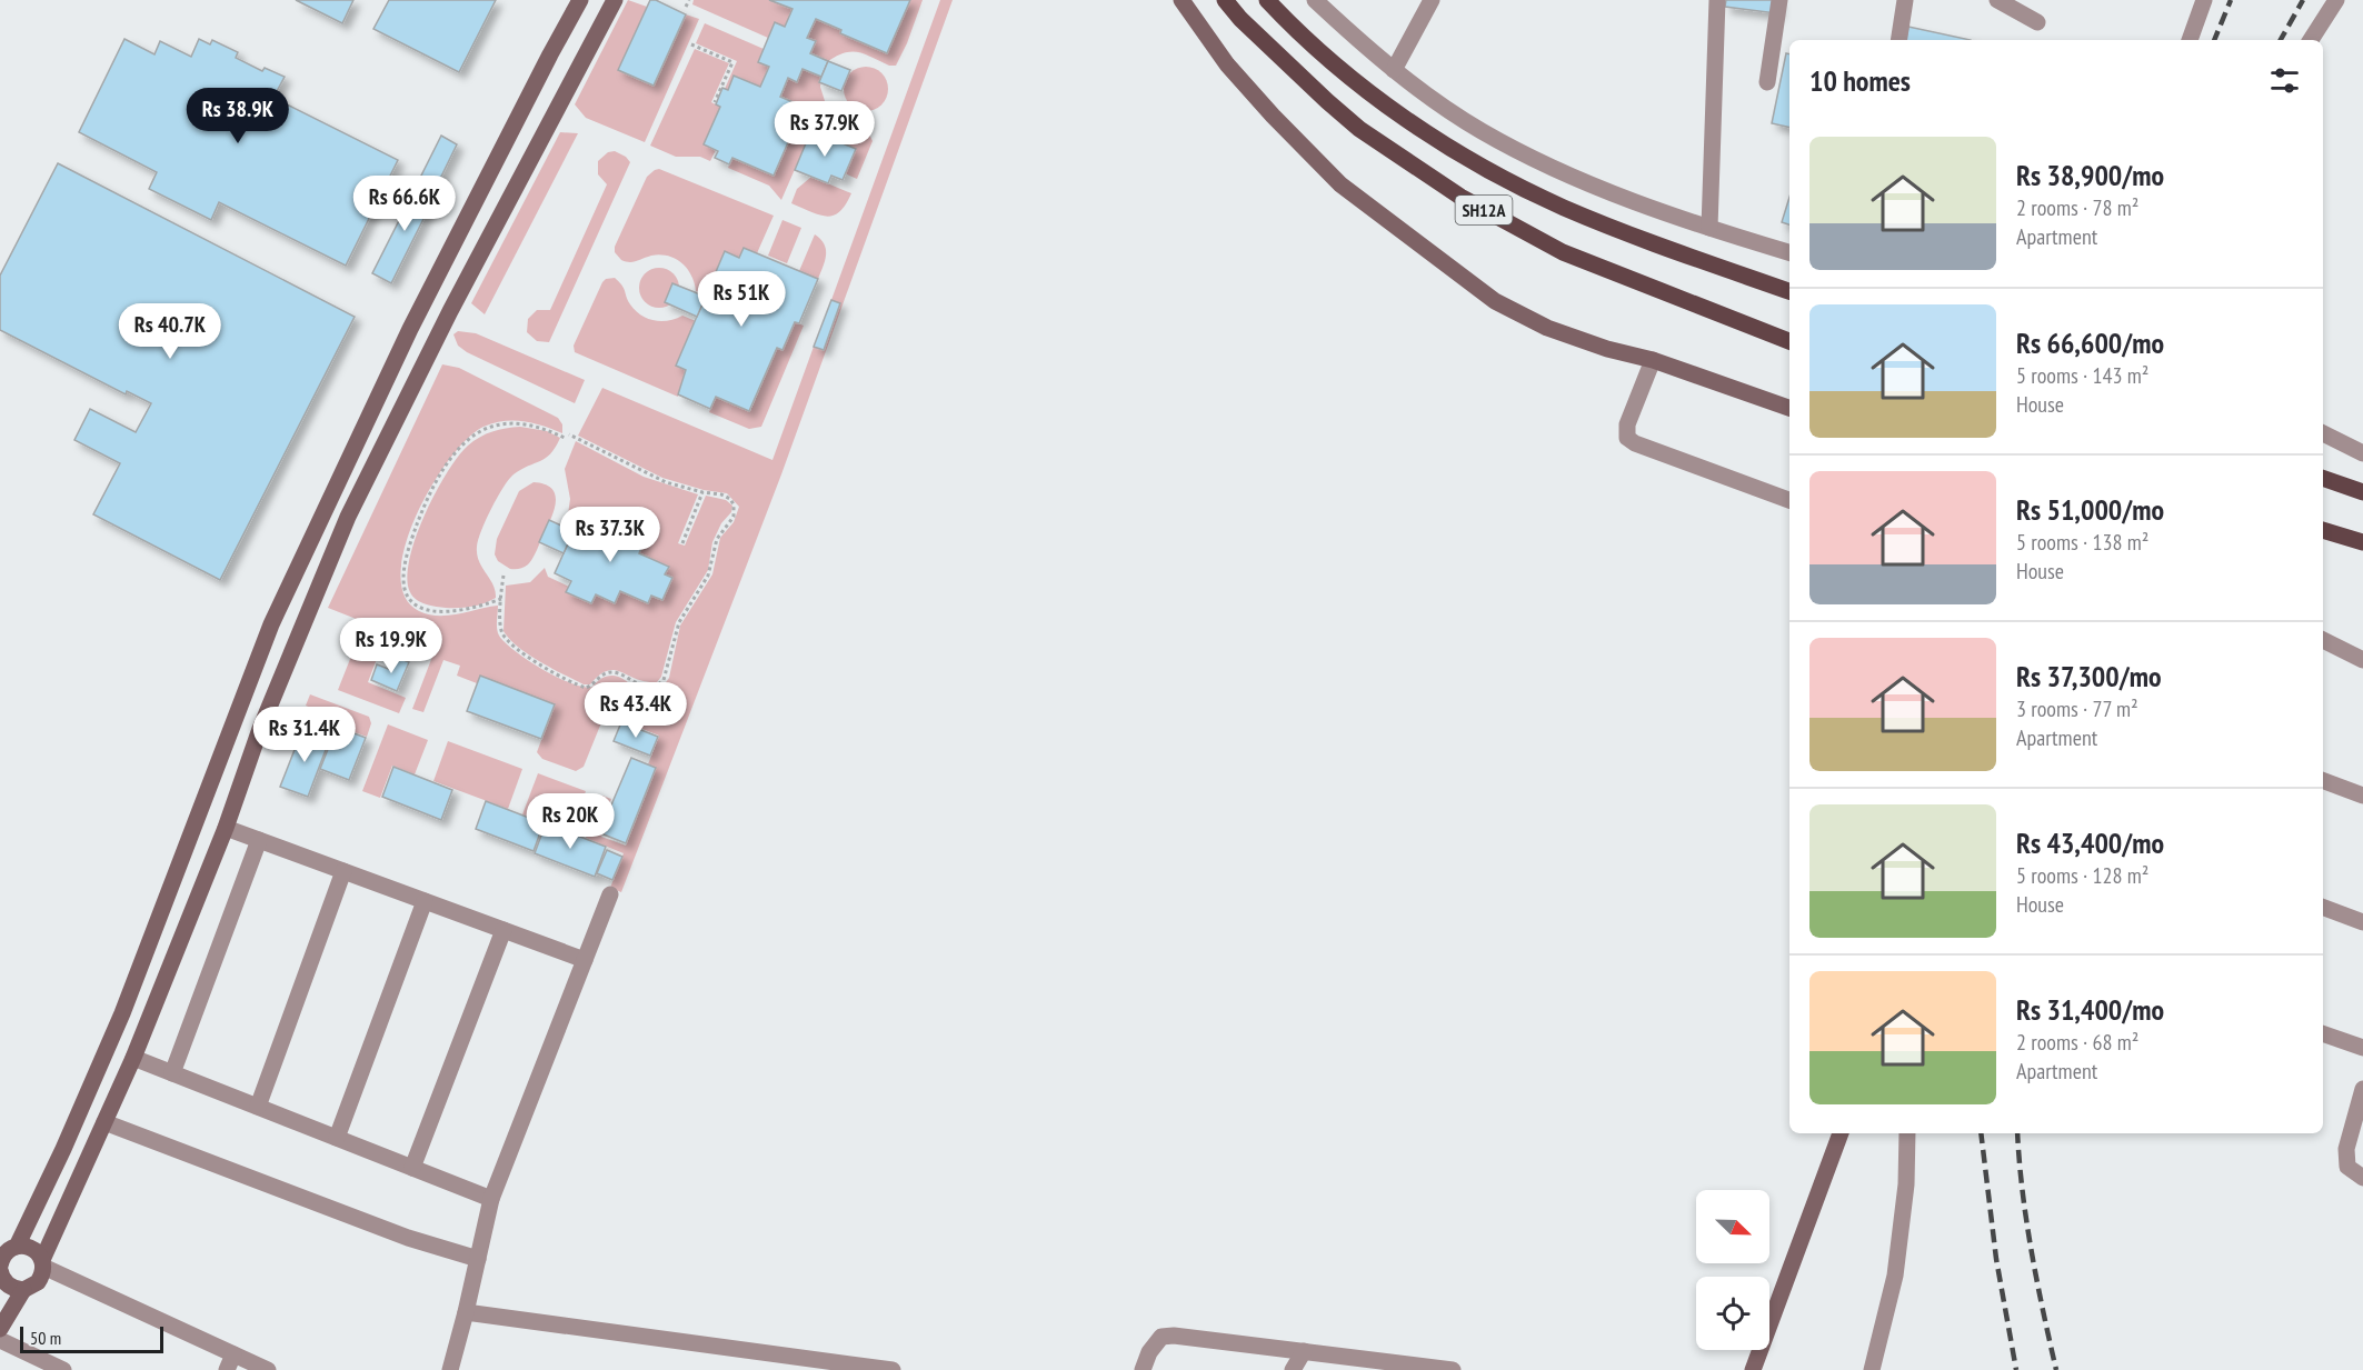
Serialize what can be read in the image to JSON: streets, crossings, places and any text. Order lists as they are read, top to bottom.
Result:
{
  "streets": {
    "main road": ["SH12A"]
  },
  "scale_bar": "50 m",
  "north": "bottom right",
  "page": {
    "heading": "10 homes",
    "price": [
      "Rs 38.9K",
      "Rs 37.9K",
      "Rs 66.6K",
      "Rs 51K",
      "Rs 40.7K",
      "Rs 37.3K",
      "Rs 19.9K",
      "Rs 43.4K",
      "Rs 31.4K",
      "Rs 20K"
    ],
    "list": [
      {
        "name": "Rs 38,900/mo",
        "note": "2 rooms · 78 m² · Apartment"
      },
      {
        "name": "Rs 66,600/mo",
        "note": "5 rooms · 143 m² · House"
      },
      {
        "name": "Rs 51,000/mo",
        "note": "5 rooms · 138 m² · House"
      },
      {
        "name": "Rs 37,300/mo",
        "note": "3 rooms · 77 m² · Apartment"
      },
      {
        "name": "Rs 43,400/mo",
        "note": "5 rooms · 128 m² · House"
      },
      {
        "name": "Rs 31,400/mo",
        "note": "2 rooms · 68 m² · Apartment"
      }
    ],
    "scale": "50 m"
  }
}
